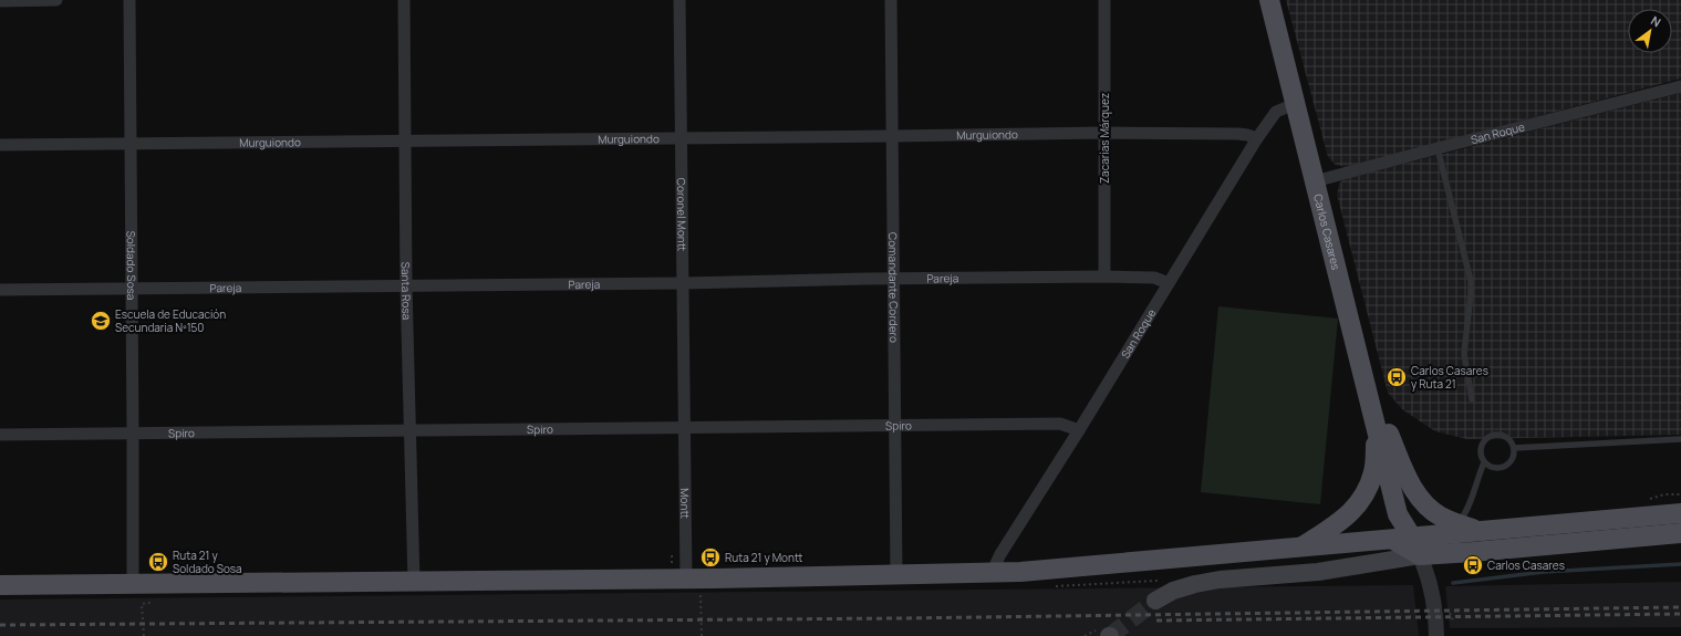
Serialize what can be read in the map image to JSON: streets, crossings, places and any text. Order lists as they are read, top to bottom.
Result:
{
  "streets": {
    "main road": ["Carlos Casares"],
    "street": [
      "San Roque",
      "Murguiondo",
      "Zacarías Márquez",
      "Coronel Montt",
      "Soldado Sosa",
      "Pareja",
      "Comandante Cordero",
      "Santa Rosa",
      "Spiro",
      "Montt"
    ]
  },
  "crossings": [
    ["San Roque", "Murguiondo"],
    ["San Roque", "Carlos Casares"],
    ["San Roque", "Pareja"],
    ["San Roque", "Spiro"],
    ["Murguiondo", "Zacarías Márquez"],
    ["Murguiondo", "Coronel Montt"],
    ["Murguiondo", "Soldado Sosa"],
    ["Murguiondo", "Comandante Cordero"],
    ["Murguiondo", "Santa Rosa"],
    ["Zacarías Márquez", "Pareja"],
    ["Coronel Montt", "Pareja"],
    ["Coronel Montt", "Spiro"],
    ["Coronel Montt", "Montt"],
    ["Soldado Sosa", "Pareja"],
    ["Soldado Sosa", "Spiro"],
    ["Pareja", "Comandante Cordero"],
    ["Pareja", "Santa Rosa"],
    ["Comandante Cordero", "Spiro"],
    ["Santa Rosa", "Spiro"],
    ["Spiro", "Montt"]
  ],
  "places": {
    "school or university": ["Escuela de Educación Secundaria Nº150"],
    "bus stop": [
      "Carlos Casares y Ruta 21",
      "Ruta 21 y Montt",
      "Ruta 21 y Soldado Sosa",
      "Carlos Casares"
    ]
  },
  "north": "top right"
}
